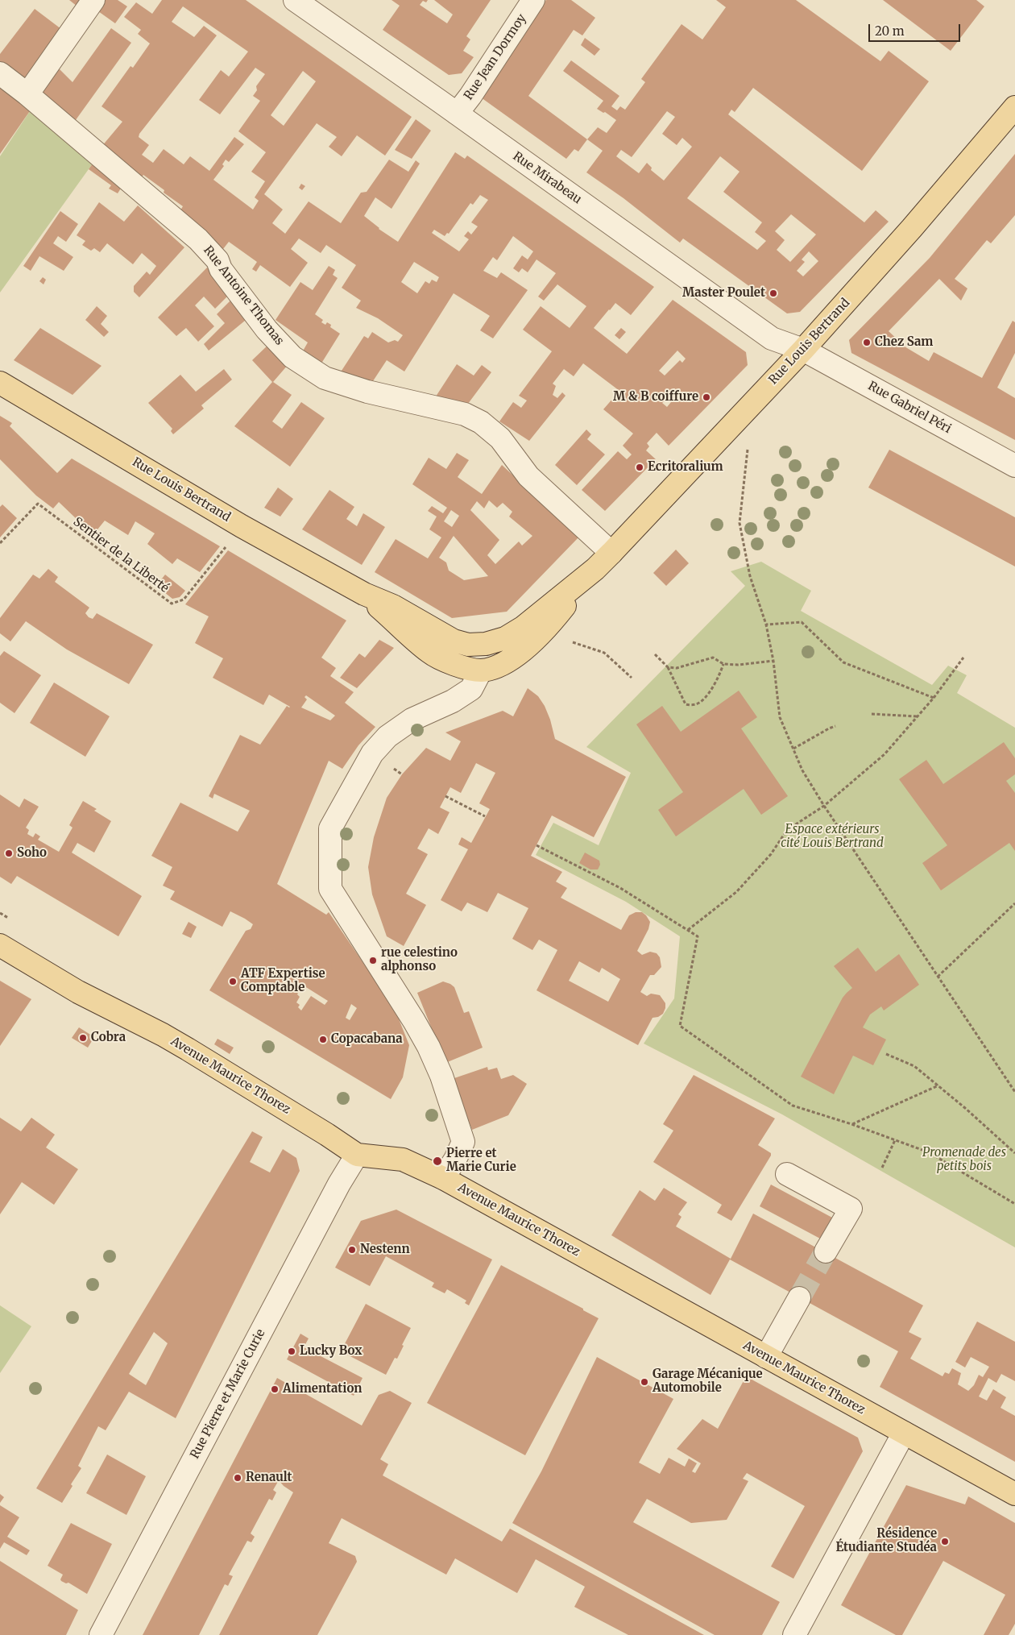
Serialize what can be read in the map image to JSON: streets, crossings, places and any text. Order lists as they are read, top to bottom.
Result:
{
  "streets": {
    "main road": ["Rue Louis Bertrand", "Avenue Maurice Thorez"],
    "street": [
      "Rue Jean Dormoy",
      "Rue Mirabeau",
      "Rue Antoine Thomas",
      "Rue Gabriel Péri",
      "Rue Pierre et Marie Curie"
    ],
    "path": ["Sentier de la Liberté"]
  },
  "crossings": [
    ["Rue Jean Dormoy", "Rue Mirabeau"],
    ["Rue Mirabeau", "Rue Louis Bertrand"],
    ["Rue Mirabeau", "Rue Gabriel Péri"],
    ["Rue Antoine Thomas", "Rue Louis Bertrand"],
    ["Rue Louis Bertrand", "Rue Gabriel Péri"],
    ["Rue Louis Bertrand", "Sentier de la Liberté"],
    ["Avenue Maurice Thorez", "Rue Pierre et Marie Curie"]
  ],
  "parks": ["Espace extérieurs cité Louis Bertrand", "Promenade des petits bois"],
  "places": [
    "Master Poulet",
    "Chez Sam",
    "M & B coiffure",
    "Ecritoralium",
    "Soho",
    "rue celestino alphonso",
    "ATF Expertise Comptable",
    "Cobra",
    "Copacabana",
    "Pierre et Marie Curie",
    "Nestenn",
    "Lucky Box",
    "Garage Mécanique Automobile",
    "Alimentation",
    "Renault",
    "Résidence Étudiante Studéa"
  ],
  "scale_bar": "20 m"
}
